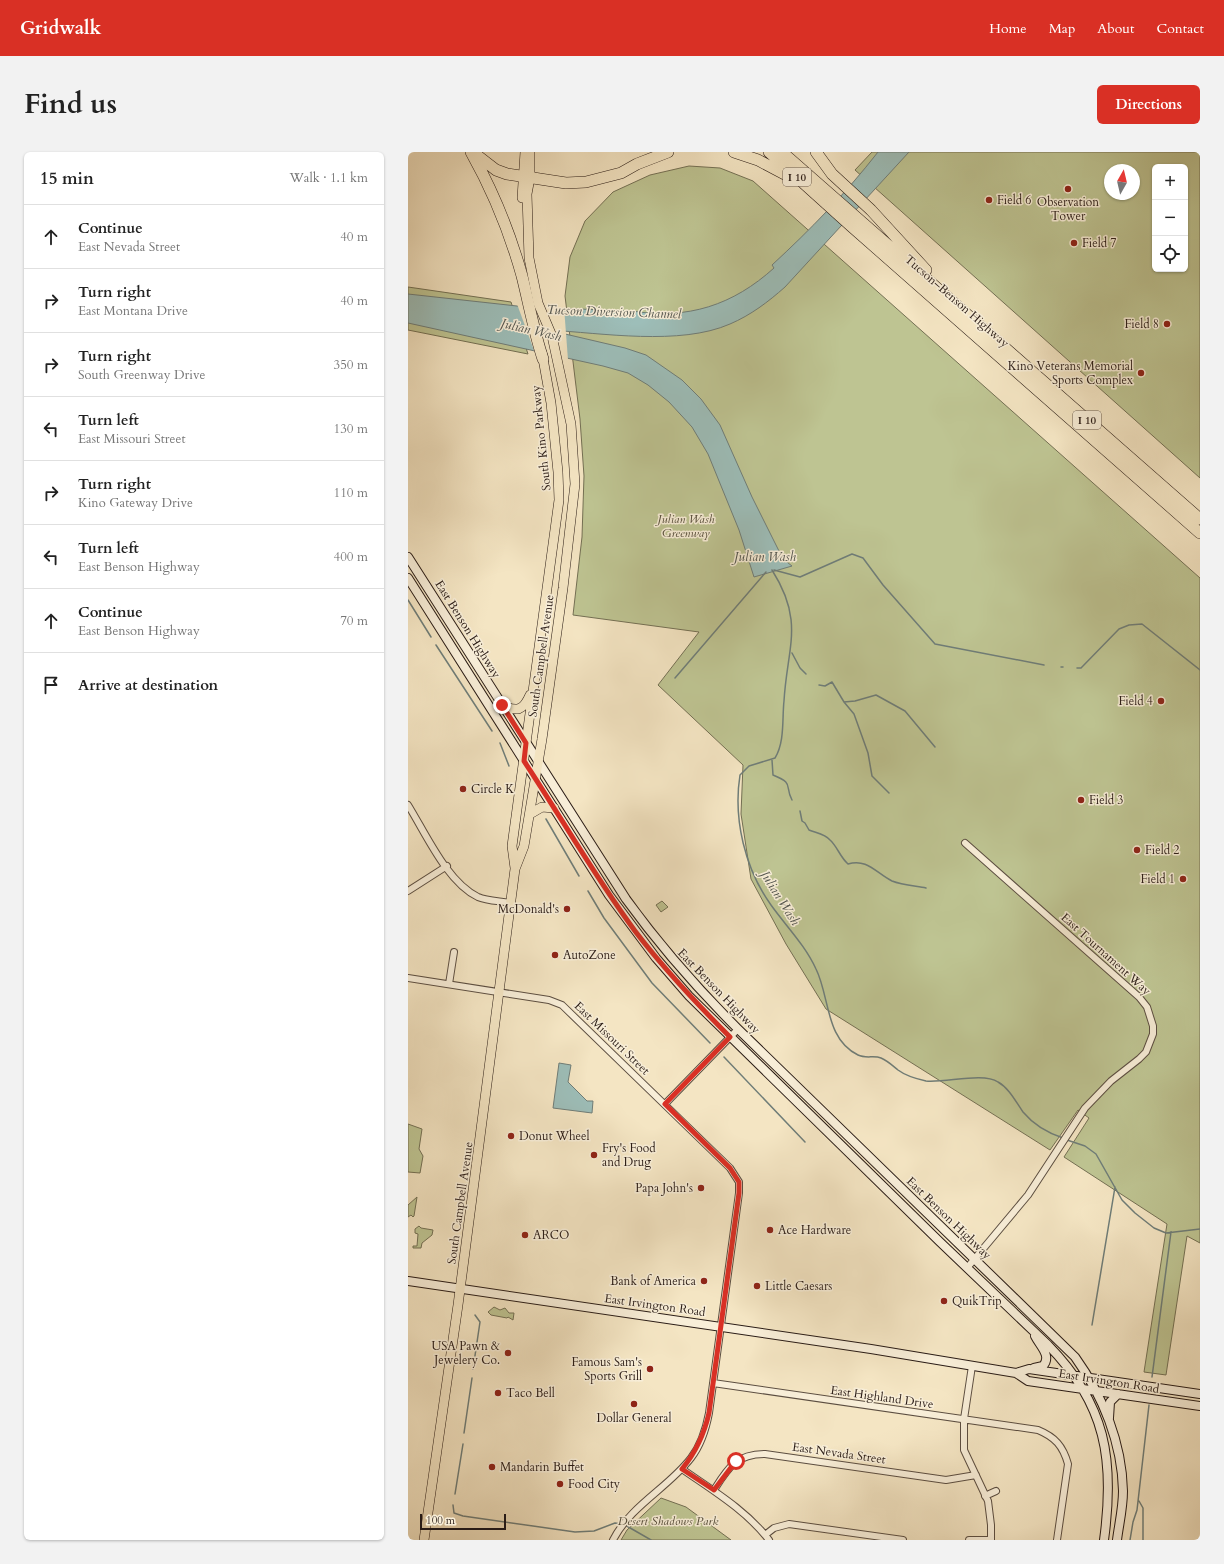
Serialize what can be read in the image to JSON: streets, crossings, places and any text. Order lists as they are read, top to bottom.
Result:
{
  "streets": {
    "highway": ["I 10", "Tucson–Benson Highway"],
    "main road": [
      "South Kino Parkway",
      "East Benson Highway",
      "South Campbell Avenue",
      "East Irvington Road"
    ],
    "street": [
      "East Tournament Way",
      "East Missouri Street",
      "East Highland Drive",
      "East Nevada Street"
    ]
  },
  "crossings": [
    ["South Kino Parkway", "South Campbell Avenue"],
    ["East Benson Highway", "South Campbell Avenue"],
    ["East Benson Highway", "East Tournament Way"],
    ["East Benson Highway", "East Irvington Road"],
    ["South Campbell Avenue", "East Missouri Street"],
    ["South Campbell Avenue", "East Irvington Road"],
    ["East Missouri Street", "East Irvington Road"]
  ],
  "water": ["Tucson Diversion Channel", "Julian Wash"],
  "parks": ["Julian Wash Greenway", "Desert Shadows Park"],
  "places": [
    "Observation Tower",
    "Field 6",
    "Field 7",
    "Field 8",
    "Kino Veterans Memorial Sports Complex",
    "Field 4",
    "Circle K",
    "Field 3",
    "Field 2",
    "Field 1",
    "McDonald's",
    "AutoZone",
    "Donut Wheel",
    "Fry's Food and Drug",
    "Papa John's",
    "Ace Hardware",
    "ARCO",
    "Bank of America",
    "Little Caesars",
    "QuikTrip",
    "USA Pawn & Jewelery Co.",
    "Famous Sam's Sports Grill",
    "Taco Bell",
    "Dollar General",
    "Mandarin Buffet",
    "Food City"
  ],
  "scale_bar": "100 m",
  "north": "top",
  "page": {
    "header": "Gridwalk",
    "nav": [
      "Home",
      "Map",
      "About",
      "Contact"
    ],
    "title": "Find us",
    "buttons": "Directions",
    "heading": ["15 min", "Walk · 1.1 km"],
    "map_buttons": ["+", "−"],
    "list": [
      ["Continue", "East Nevada Street", "40 m"],
      ["Turn right", "East Montana Drive", "40 m"],
      ["Turn right", "South Greenway Drive", "350 m"],
      ["Turn left", "East Missouri Street", "130 m"],
      ["Turn right", "Kino Gateway Drive", "110 m"],
      ["Turn left", "East Benson Highway", "400 m"],
      ["Continue", "East Benson Highway", "70 m"],
      "Arrive at destination"
    ],
    "scale": "100 m"
  }
}
